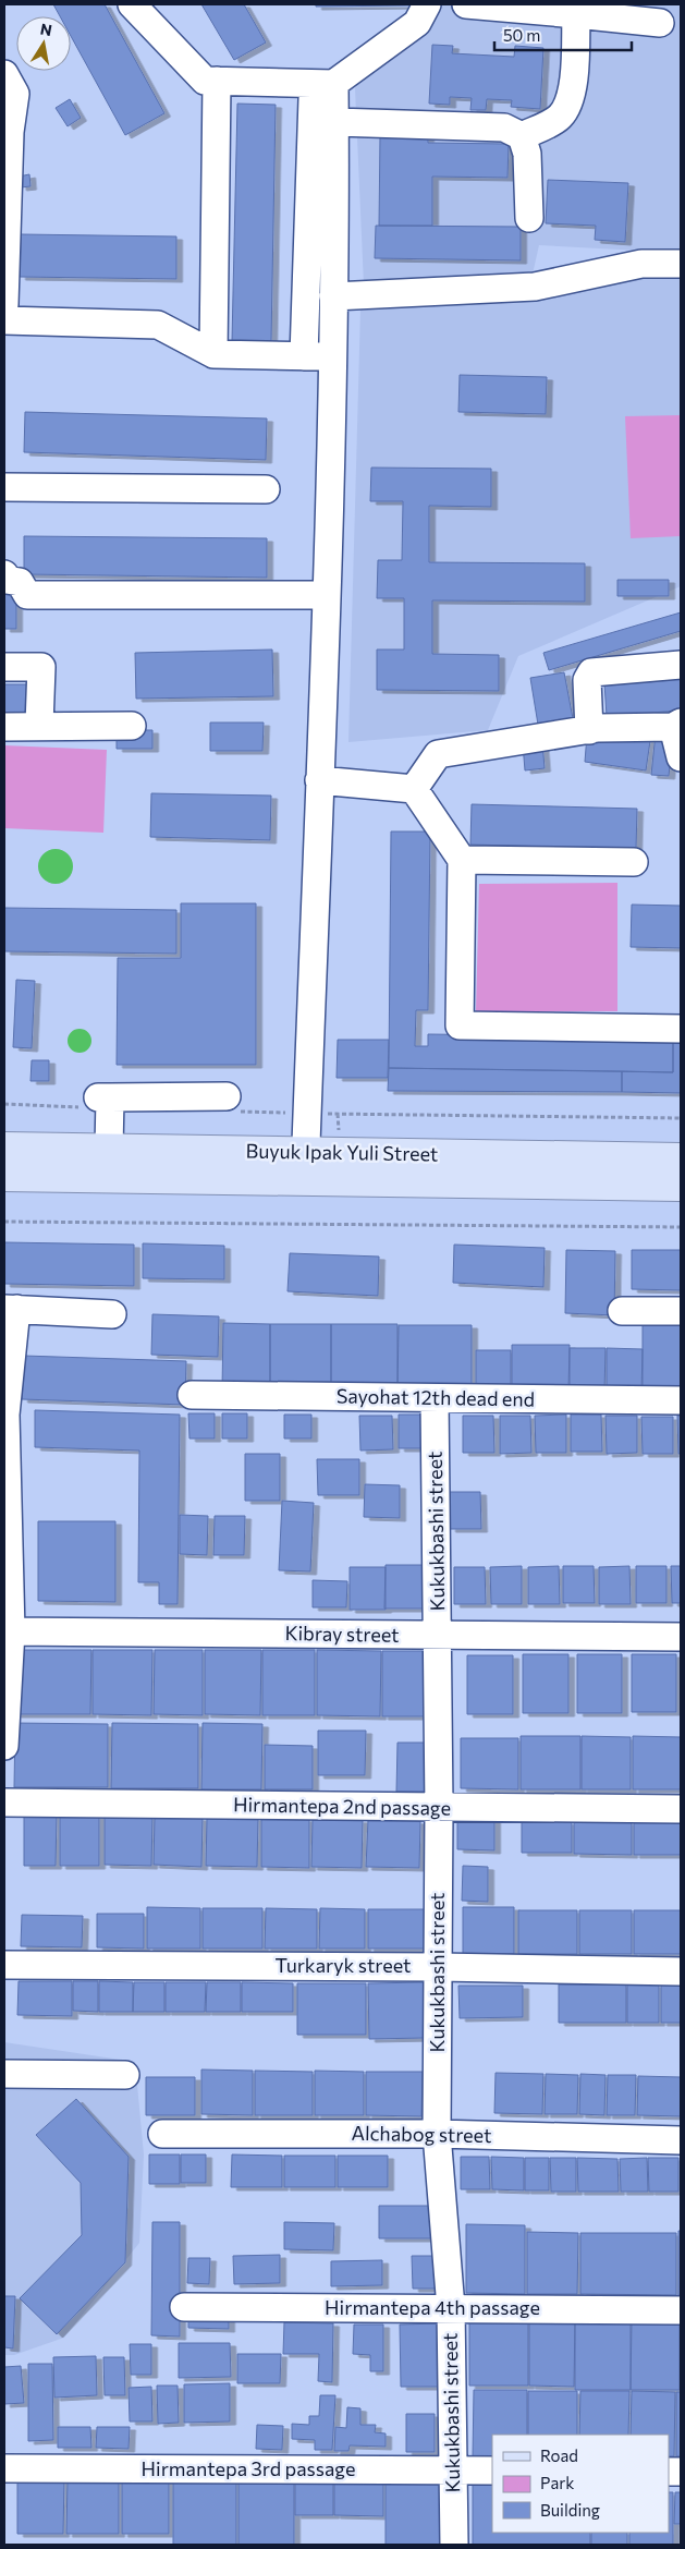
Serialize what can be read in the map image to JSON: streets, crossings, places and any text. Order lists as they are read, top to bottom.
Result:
{
  "streets": {
    "main road": ["Buyuk Ipak Yuli Street"],
    "street": [
      "Sayohat 12th dead end",
      "Kukukbashi street",
      "Kibray street",
      "Hirmantepa 2nd passage",
      "Turkaryk street",
      "Alchabog street",
      "Hirmantepa 4th passage",
      "Hirmantepa 3rd passage"
    ]
  },
  "crossings": [
    ["Sayohat 12th dead end", "Kukukbashi street"],
    ["Kukukbashi street", "Kibray street"],
    ["Kukukbashi street", "Hirmantepa 2nd passage"],
    ["Kukukbashi street", "Turkaryk street"],
    ["Kukukbashi street", "Alchabog street"],
    ["Kukukbashi street", "Hirmantepa 4th passage"],
    ["Kukukbashi street", "Hirmantepa 3rd passage"]
  ],
  "legend": ["Road", "Park", "Building"],
  "scale_bar": "50 m",
  "north": "top"
}
